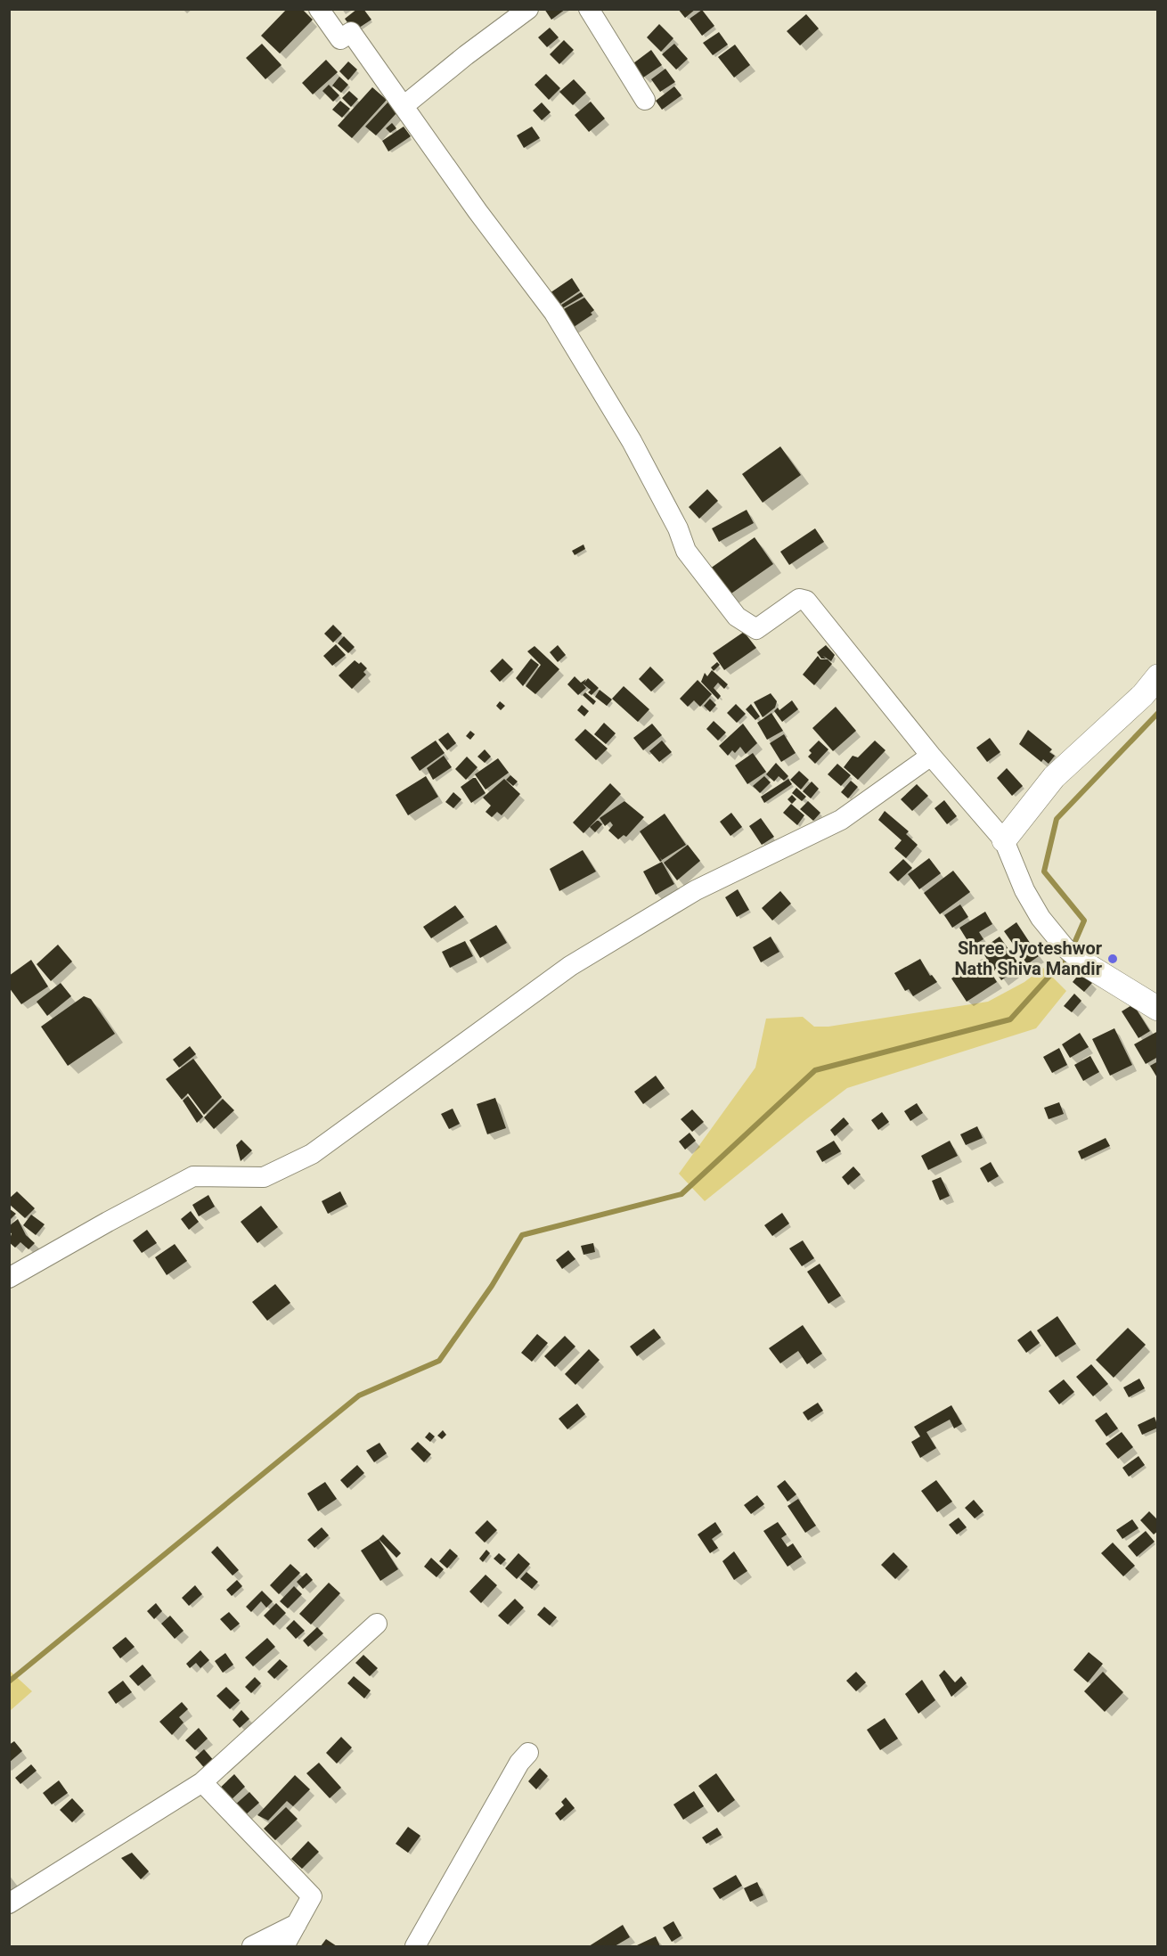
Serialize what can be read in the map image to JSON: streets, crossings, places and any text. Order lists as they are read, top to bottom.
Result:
{
  "places": ["Shree Jyoteshwor Nath Shiva Mandir"]
}
